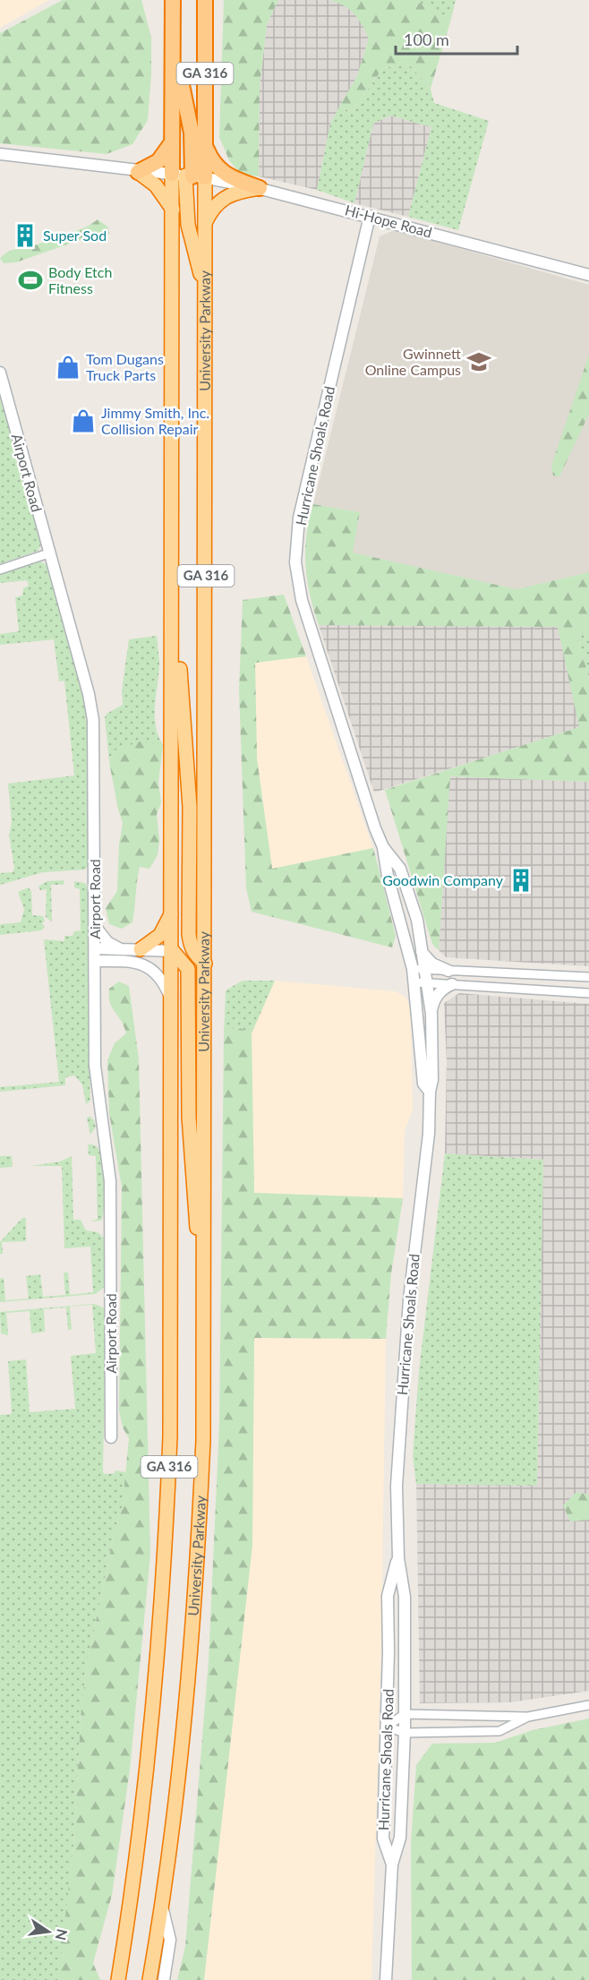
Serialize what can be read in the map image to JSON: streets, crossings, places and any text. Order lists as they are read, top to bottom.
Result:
{
  "streets": {
    "highway": ["GA 316", "University Parkway"],
    "street": ["Hi-Hope Road", "Hurricane Shoals Road", "Airport Road"]
  },
  "crossings": [
    ["Hi-Hope Road", "University Parkway"],
    ["Hi-Hope Road", "Hurricane Shoals Road"]
  ],
  "places": {
    "building": ["Super Sod", "Goodwin Company"],
    "sports": ["Body Etch Fitness"],
    "school or university": ["Gwinnett Online Campus"],
    "shop": ["Tom Dugans Truck Parts", "Jimmy Smith, Inc. Collision Repair"]
  },
  "scale_bar": "100 m",
  "north": "right"
}
